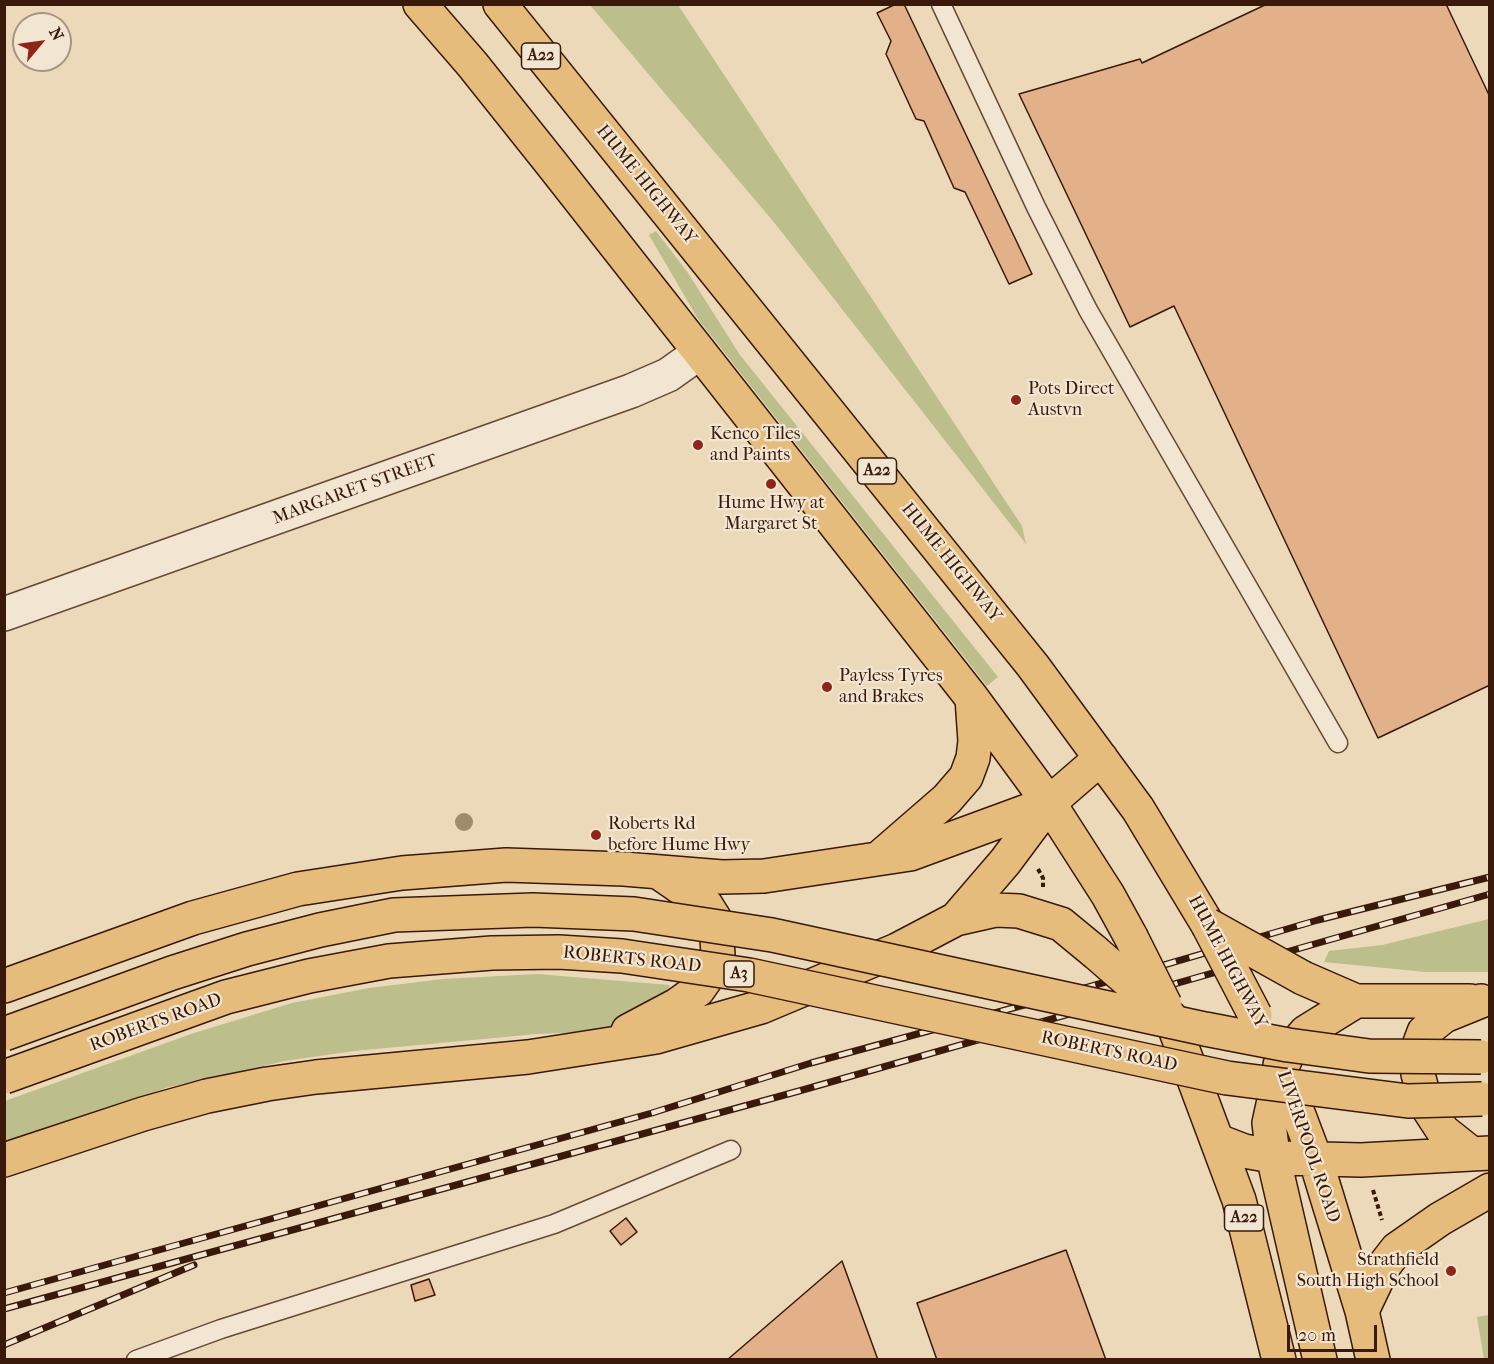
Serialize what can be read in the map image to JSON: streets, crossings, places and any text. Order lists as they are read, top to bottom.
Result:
{
  "streets": {
    "highway": [
      "A22",
      "HUME HIGHWAY",
      "ROBERTS ROAD",
      "A3",
      "LIVERPOOL ROAD"
    ],
    "street": ["MARGARET STREET"]
  },
  "crossings": [
    ["A22", "MARGARET STREET"],
    ["HUME HIGHWAY", "LIVERPOOL ROAD"]
  ],
  "places": [
    "Pots Direct Austvn",
    "Kenco Tiles and Paints",
    "Hume Hwy at Margaret St",
    "Payless Tyres and Brakes",
    "Roberts Rd before Hume Hwy",
    "Strathfield South High School"
  ],
  "scale_bar": "20 m",
  "north": "top right"
}
